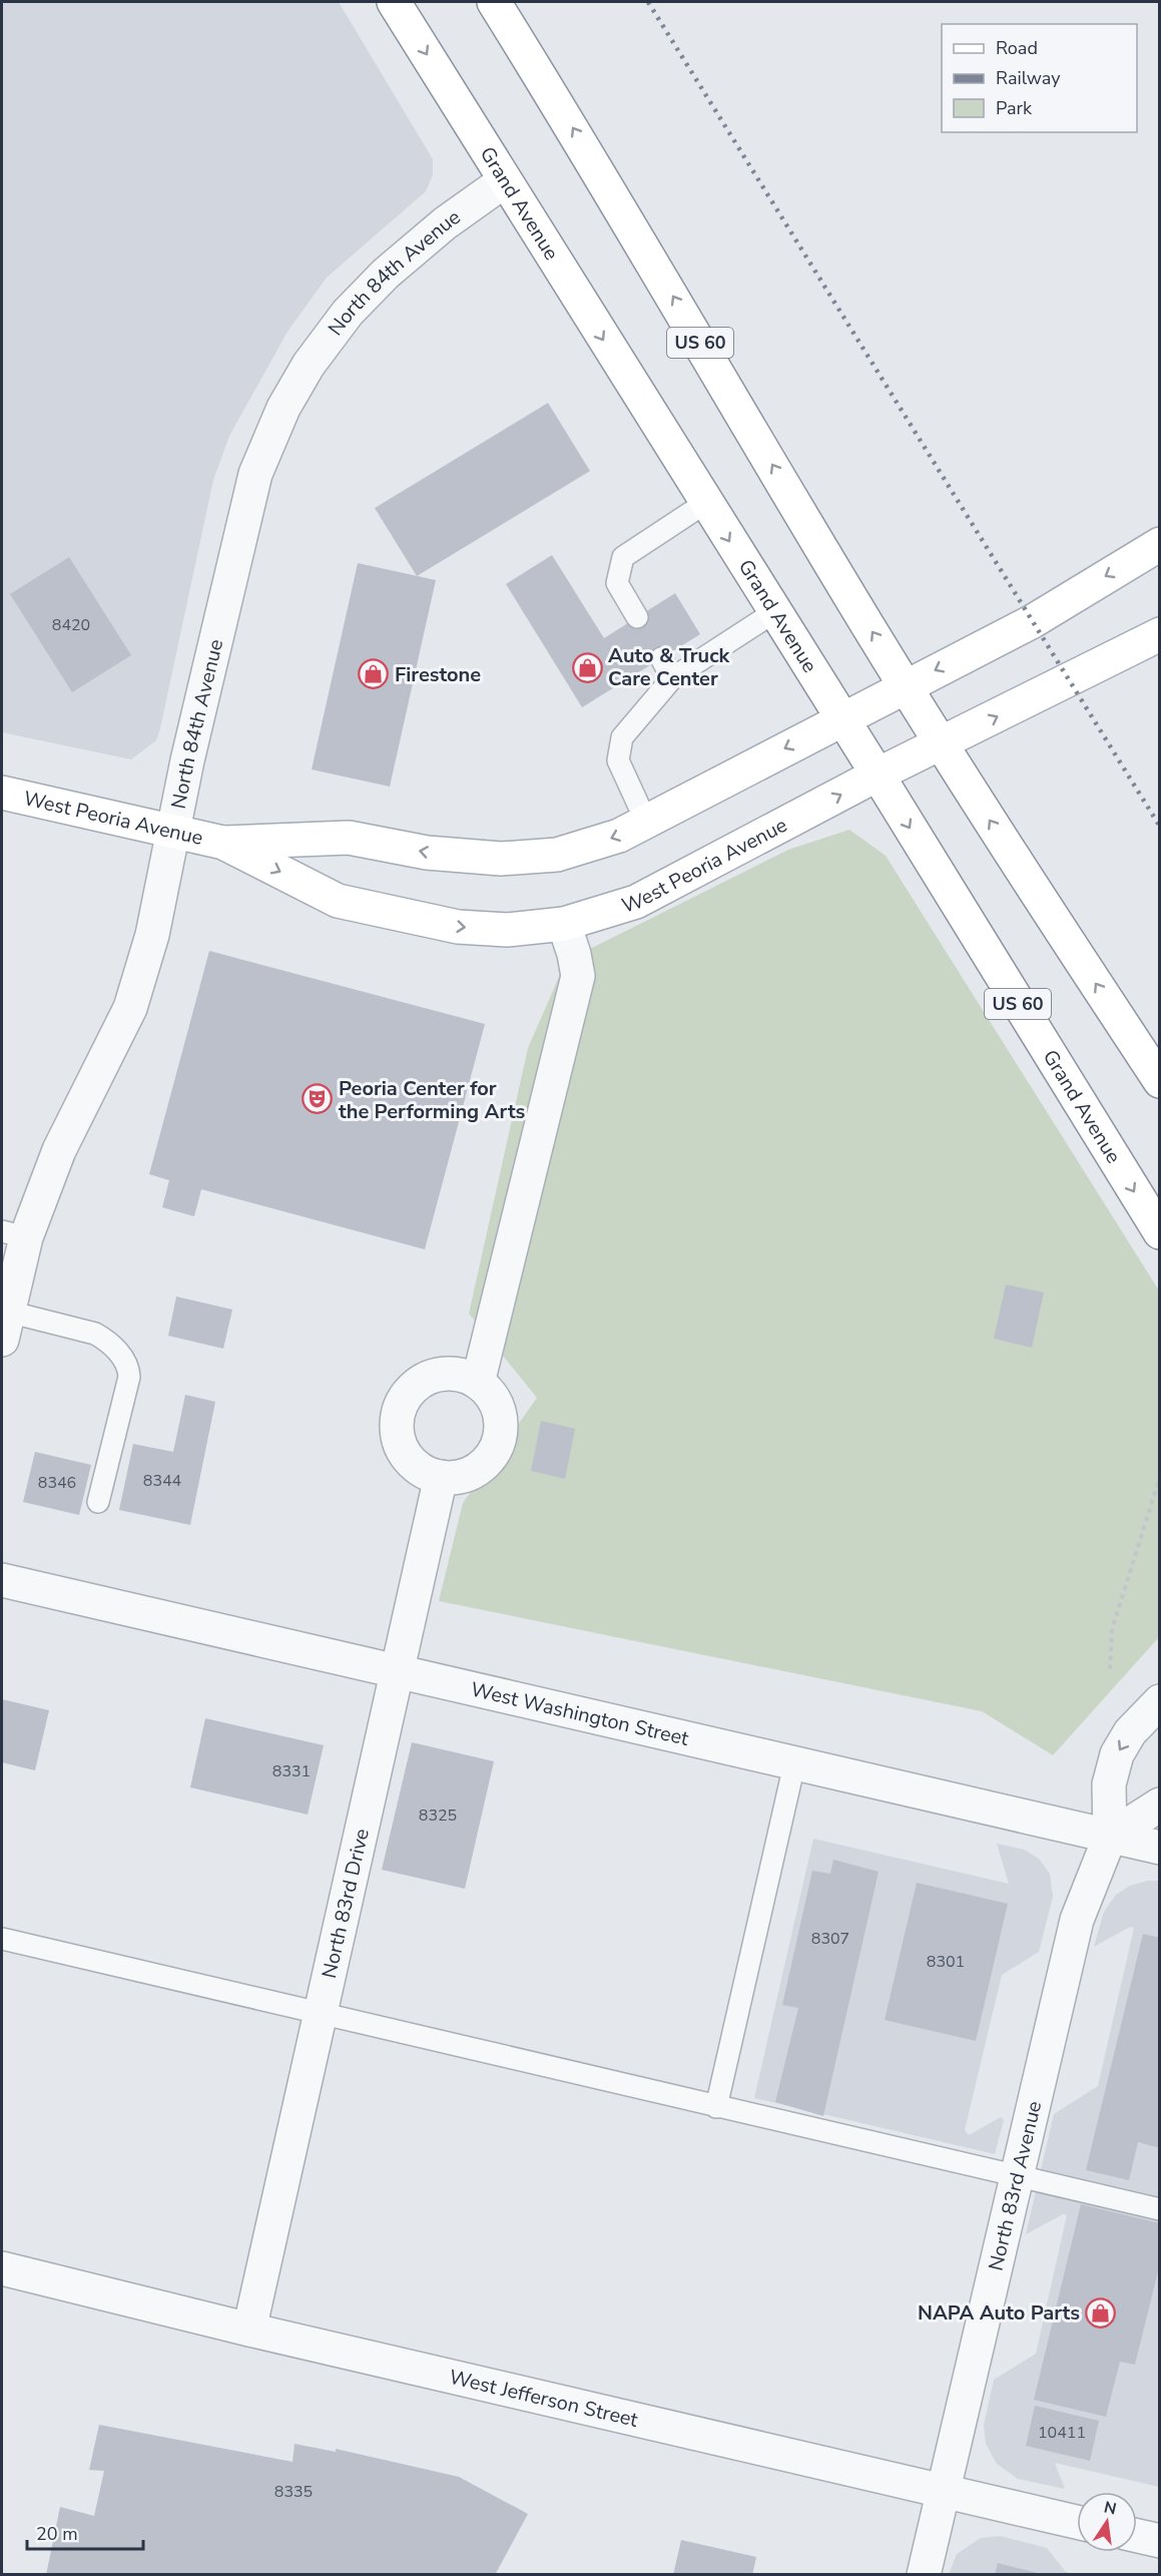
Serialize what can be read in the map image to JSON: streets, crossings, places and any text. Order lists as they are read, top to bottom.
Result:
{
  "streets": {
    "main road": ["Grand Avenue", "US 60", "West Peoria Avenue"],
    "street": [
      "North 84th Avenue",
      "West Washington Street",
      "North 83rd Drive",
      "North 83rd Avenue",
      "West Jefferson Street"
    ]
  },
  "crossings": [
    ["Grand Avenue", "North 84th Avenue"],
    ["Grand Avenue", "West Peoria Avenue"],
    ["North 84th Avenue", "West Peoria Avenue"],
    ["US 60", "West Peoria Avenue"],
    ["West Washington Street", "North 83rd Drive"],
    ["West Washington Street", "North 83rd Avenue"],
    ["North 83rd Drive", "West Jefferson Street"],
    ["North 83rd Avenue", "West Jefferson Street"]
  ],
  "places": {
    "shop": ["Auto & Truck Care Center", "Firestone", "NAPA Auto Parts"],
    "theatre": ["Peoria Center for the Performing Arts"]
  },
  "house_numbers": [
    "8420",
    "8344",
    "8346",
    "8331",
    "8325",
    "8307",
    "8301",
    "10411",
    "8335"
  ],
  "legend": ["Road", "Railway", "Park"],
  "scale_bar": "20 m",
  "north": "top"
}
